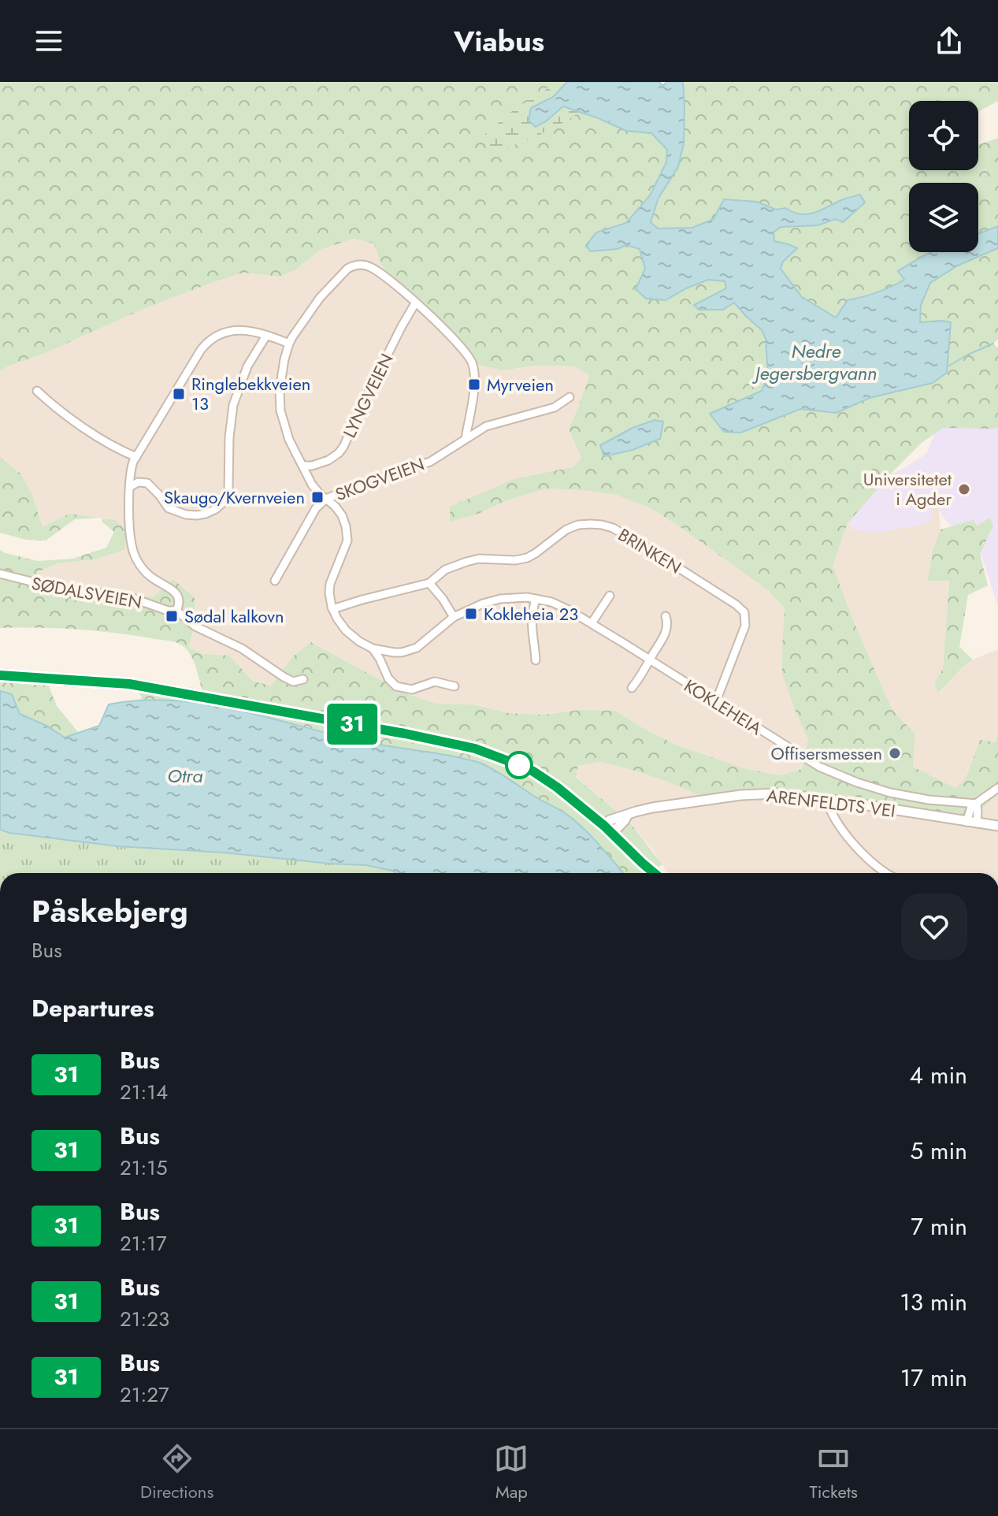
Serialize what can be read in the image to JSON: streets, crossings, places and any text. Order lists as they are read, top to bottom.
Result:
{
  "streets": {
    "street": [
      "LYNGVEIEN",
      "SKOGVEIEN",
      "BRINKEN",
      "SØDALSVEIEN",
      "KOKLEHEIA",
      "ARENFELDTS VEI"
    ]
  },
  "crossings": [
    ["BRINKEN", "KOKLEHEIA"]
  ],
  "water": ["Nedre Jegersbergvann", "Otra"],
  "places": {
    "transit": [
      "Myrveien",
      "Ringlebekkveien 13",
      "Skaugo/Kvernveien",
      "Kokleheia 23",
      "Sødal kalkovn"
    ],
    "other": ["Universitetet i Agder", "Offisersmessen"]
  },
  "lines": ["bus line 31"],
  "page": {
    "header": "Viabus",
    "on_map": "31",
    "heading": [
      ["Påskebjerg", "Bus"],
      "Departures"
    ],
    "list": [
      {
        "mark": "31",
        "name": "Bus",
        "note": "21:14",
        "value": "4 min"
      },
      {
        "mark": "31",
        "name": "Bus",
        "note": "21:15",
        "value": "5 min"
      },
      {
        "mark": "31",
        "name": "Bus",
        "note": "21:17",
        "value": "7 min"
      },
      {
        "mark": "31",
        "name": "Bus",
        "note": "21:23",
        "value": "13 min"
      },
      {
        "mark": "31",
        "name": "Bus",
        "note": "21:27",
        "value": "17 min"
      }
    ],
    "tabs": ["Directions", "Map", "Tickets"]
  }
}
